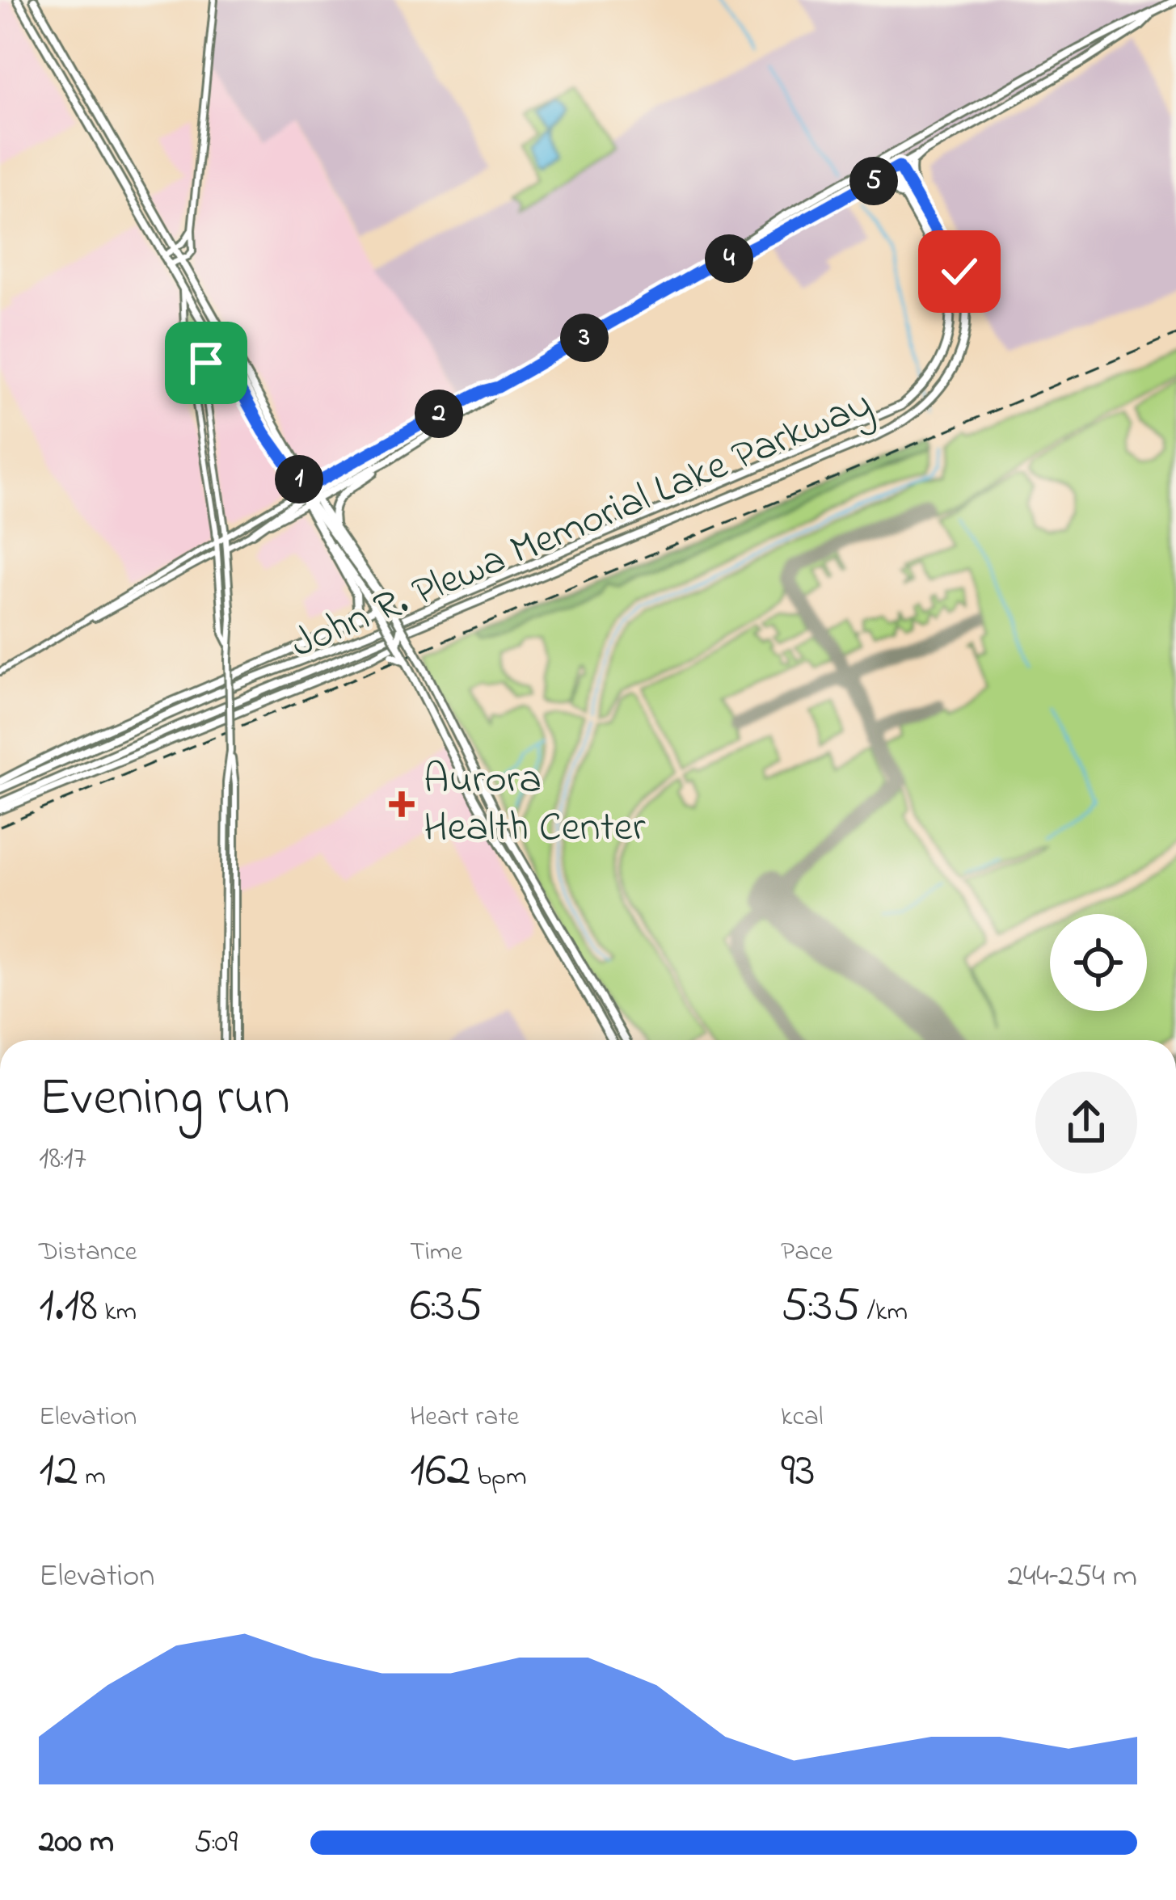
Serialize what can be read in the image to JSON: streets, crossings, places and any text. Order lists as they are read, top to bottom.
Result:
{
  "streets": {
    "main road": ["John R. Plewa Memorial Lake Parkway"]
  },
  "places": {
    "health": ["Aurora Health Center"]
  },
  "page": {
    "pins": [
      "5",
      "4",
      "3",
      "2",
      "1"
    ],
    "heading": ["Evening run", "18:17"],
    "stats": [
      ["Distance", "1.18 km"],
      ["Time", "6:35"],
      ["Pace", "5:35 /km"],
      ["Elevation", "12 m"],
      ["Heart rate", "162 bpm"],
      ["kcal", "93"]
    ],
    "chart": ["Elevation", "244–254 m"],
    "list": [
      {
        "name": "200 m",
        "note": "5:09"
      }
    ]
  }
}
